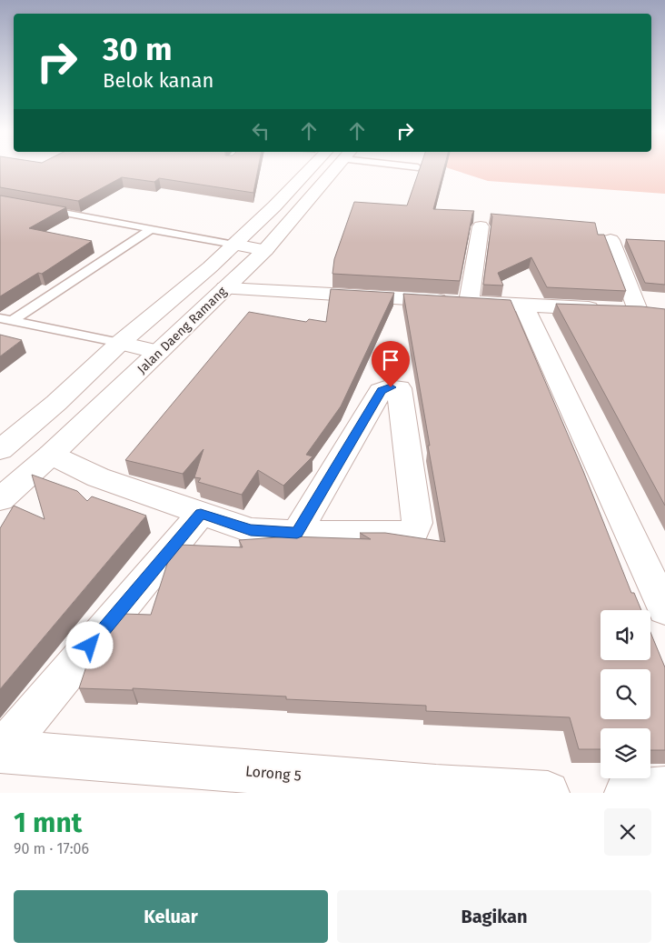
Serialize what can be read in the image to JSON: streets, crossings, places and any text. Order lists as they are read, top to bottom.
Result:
{
  "streets": {
    "street": ["Jalan Daeng Ramang", "Lorong 5"]
  },
  "page": {
    "turn": ["30 m", "Belok kanan"],
    "heading": ["1 mnt", "90 m · 17:06"],
    "buttons": ["Keluar", "Bagikan"]
  }
}
